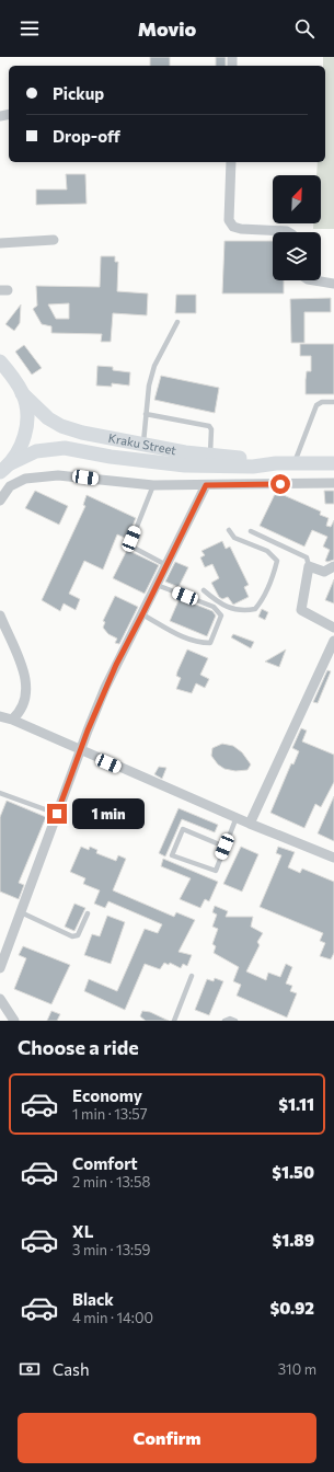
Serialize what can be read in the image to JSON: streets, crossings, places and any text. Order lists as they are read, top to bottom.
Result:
{
  "streets": {
    "main road": ["Kraku Street"]
  },
  "north": "top right",
  "page": {
    "header": "Movio",
    "banner": ["Pickup", "Drop-off"],
    "bubble": "1 min",
    "heading": "Choose a ride",
    "list": [
      {
        "name": "Economy",
        "note": "1 min · 13:57",
        "value": "$1.11"
      },
      {
        "name": "Comfort",
        "note": "2 min · 13:58",
        "value": "$1.50"
      },
      {
        "name": "XL",
        "note": "3 min · 13:59",
        "value": "$1.89"
      },
      {
        "name": "Black",
        "note": "4 min · 14:00",
        "value": "$0.92"
      }
    ],
    "pay": ["Cash", "310 m"],
    "buttons": "Confirm"
  }
}
